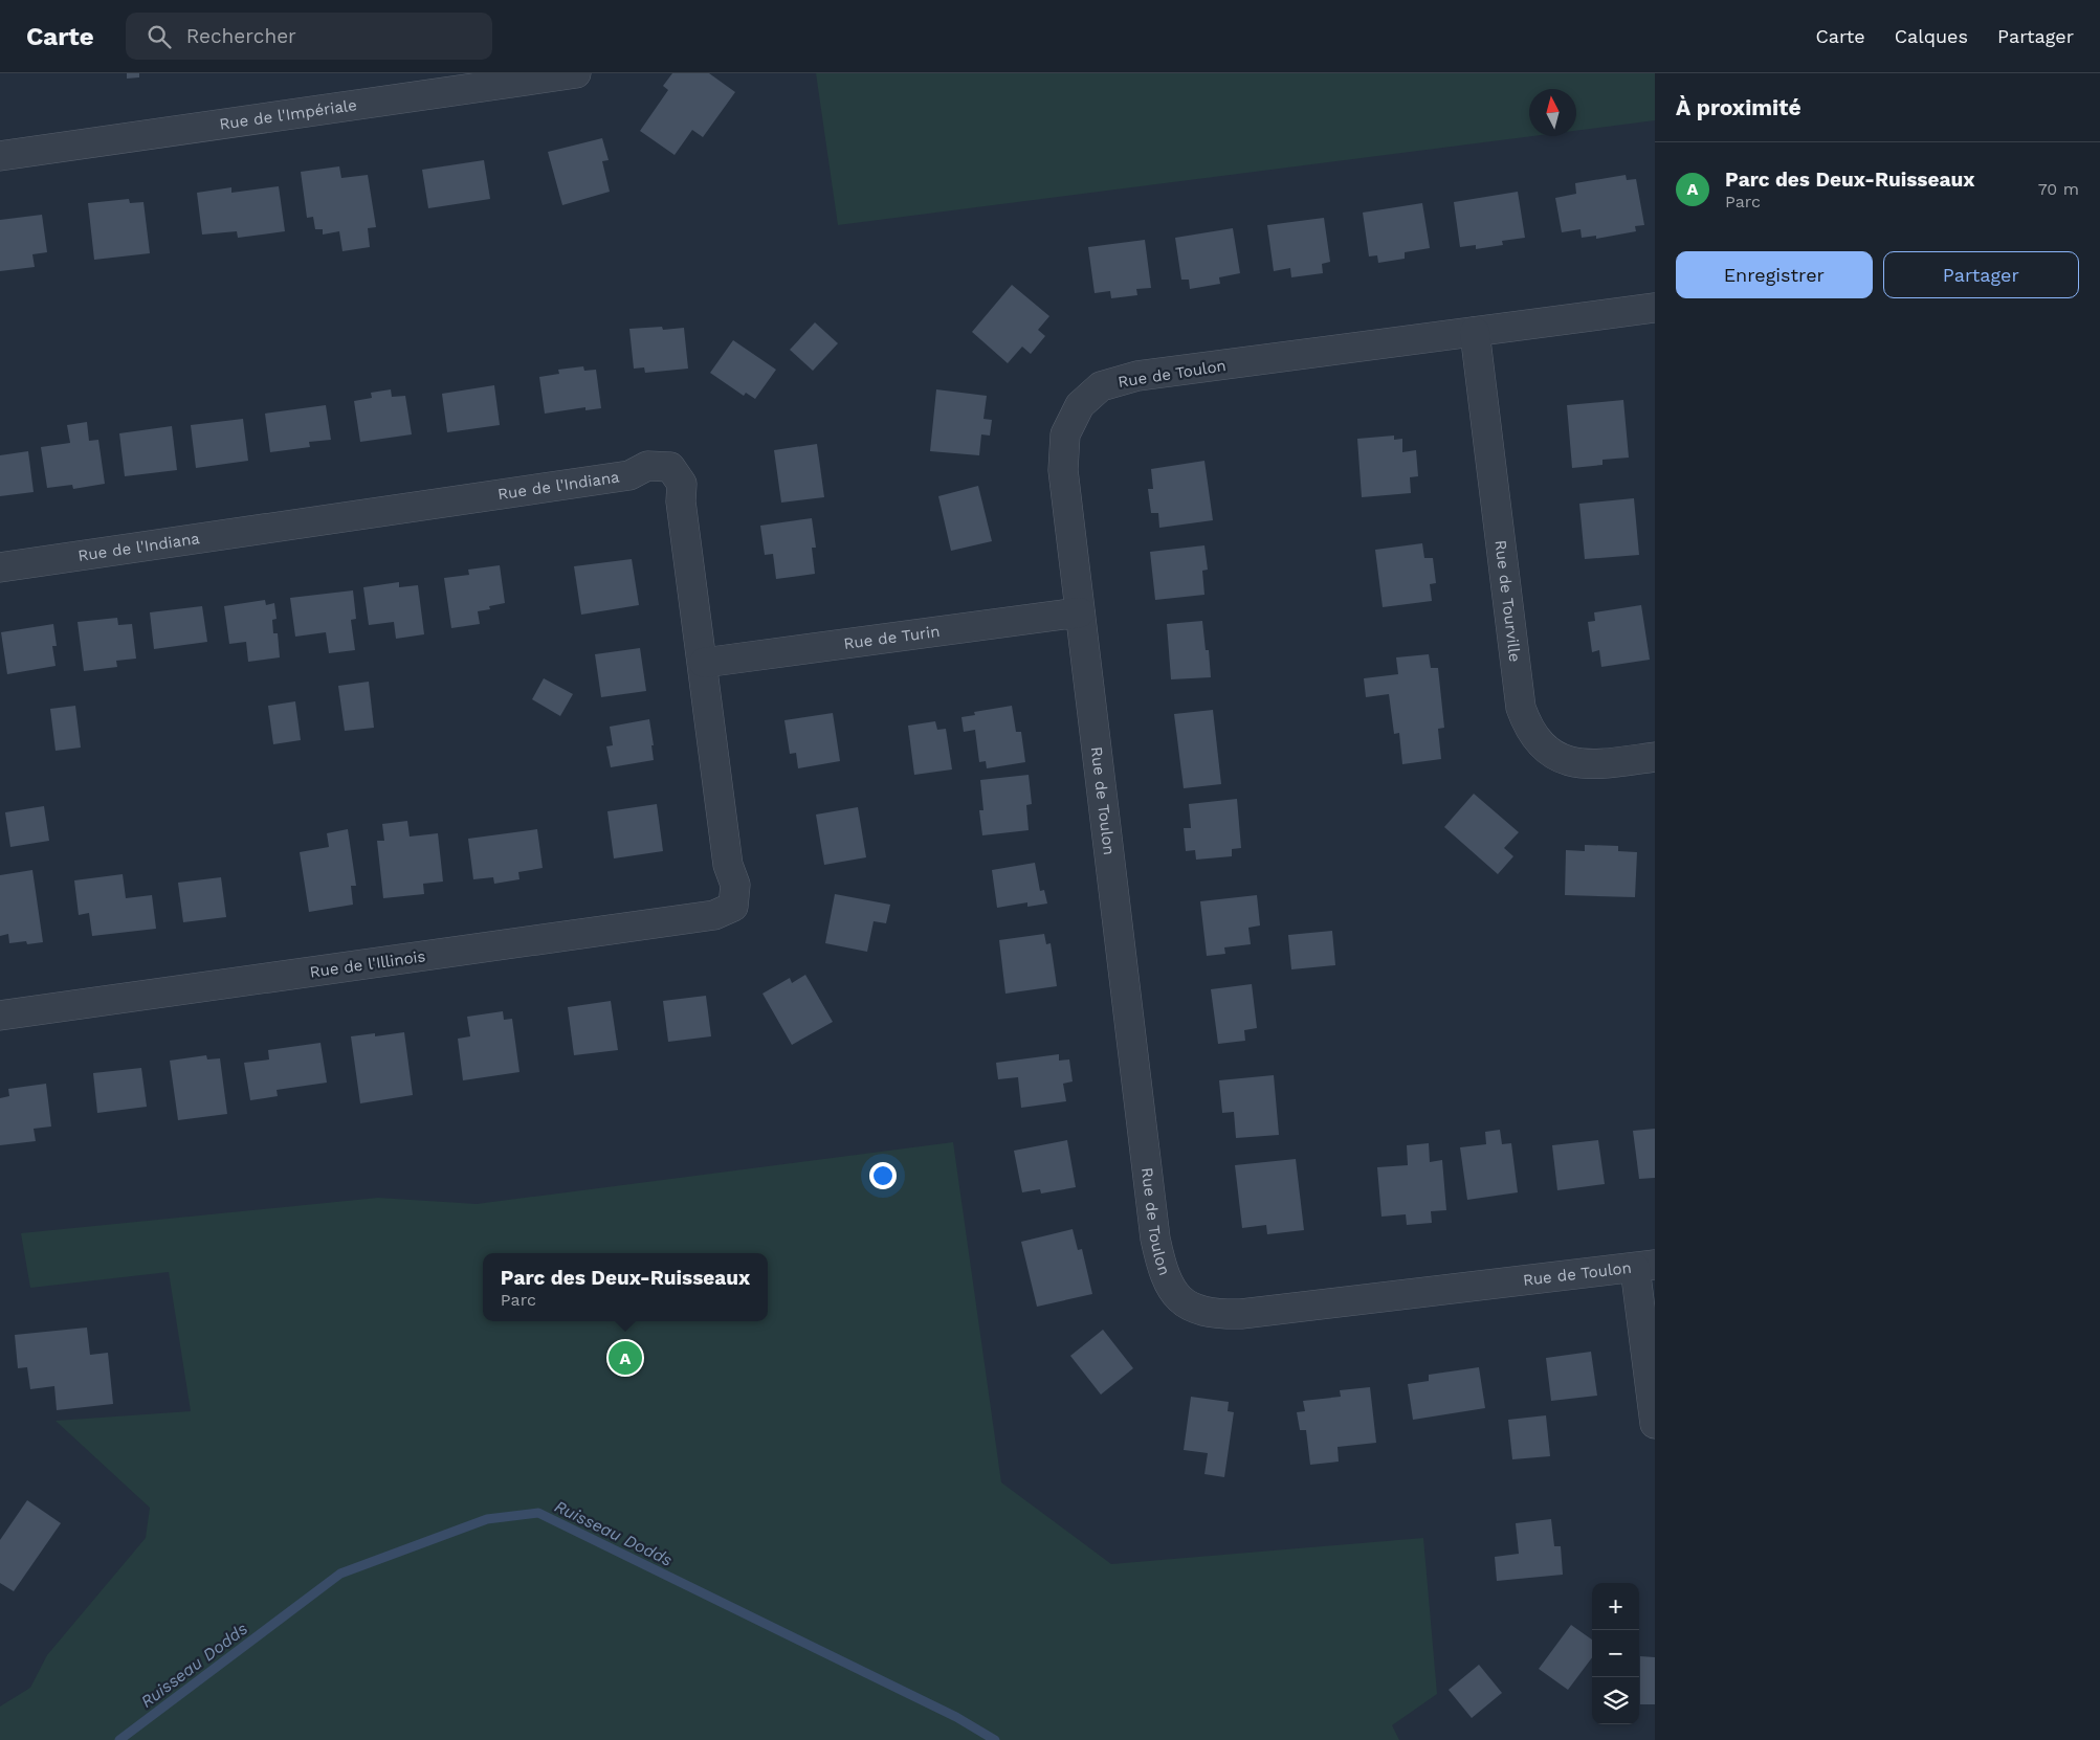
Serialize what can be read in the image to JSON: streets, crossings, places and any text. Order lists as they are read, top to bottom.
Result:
{
  "streets": {
    "street": [
      "Rue de l'Impériale",
      "Rue de Toulon",
      "Rue de l'Indiana",
      "Rue de Tourville",
      "Rue de Turin",
      "Rue de l'Illinois"
    ]
  },
  "crossings": [
    ["Rue de Toulon", "Rue de Tourville"],
    ["Rue de Toulon", "Rue de Turin"],
    ["Rue de l'Indiana", "Rue de Turin"],
    ["Rue de l'Indiana", "Rue de l'Illinois"]
  ],
  "water": ["Ruisseau Dodds"],
  "north": "top",
  "page": {
    "header": "Carte",
    "search": "Rechercher",
    "nav": ["Carte", "Calques", "Partager"],
    "heading": "À proximité",
    "list": [
      {
        "mark": "A",
        "name": "Parc des Deux-Ruisseaux",
        "note": "Parc",
        "value": "70 m"
      }
    ],
    "buttons": ["Enregistrer", "Partager"],
    "popup": ["Parc des Deux-Ruisseaux", "Parc"],
    "pins": "A",
    "map_buttons": ["+", "−"]
  }
}
